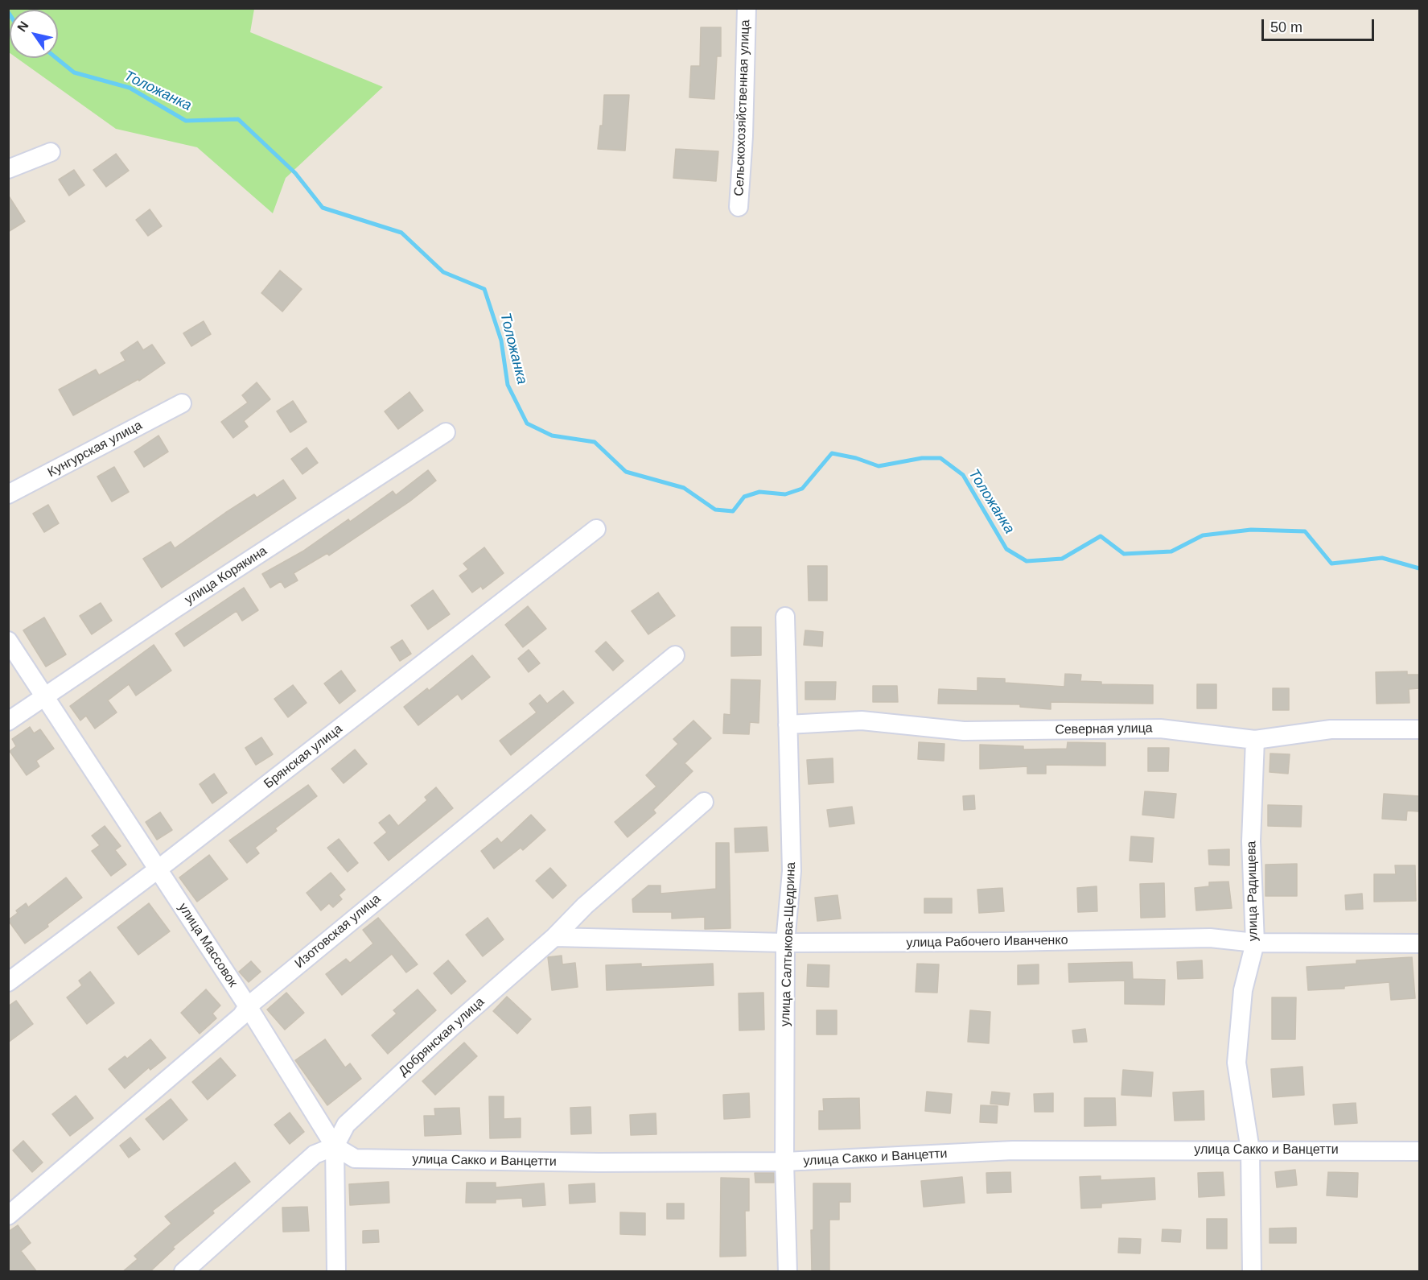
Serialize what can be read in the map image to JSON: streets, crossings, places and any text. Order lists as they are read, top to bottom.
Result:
{
  "streets": {
    "street": [
      "Сельскохозяйственная улица",
      "Кунгурская улица",
      "улица Корякина",
      "Северная улица",
      "Брянская улица",
      "улица Радищева",
      "Изотовская улица",
      "улица Рабочего Иванченко",
      "улица Салтыкова-Щедрина",
      "улица Массовок",
      "Добрянская улица",
      "улица Сакко и Ванцетти"
    ]
  },
  "crossings": [
    ["улица Корякина", "улица Массовок"],
    ["Северная улица", "улица Радищева"],
    ["Северная улица", "улица Салтыкова-Щедрина"],
    ["Брянская улица", "улица Массовок"],
    ["улица Радищева", "улица Рабочего Иванченко"],
    ["улица Радищева", "улица Сакко и Ванцетти"],
    ["Изотовская улица", "улица Массовок"],
    ["улица Рабочего Иванченко", "улица Салтыкова-Щедрина"],
    ["улица Рабочего Иванченко", "Добрянская улица"],
    ["улица Салтыкова-Щедрина", "улица Сакко и Ванцетти"],
    ["улица Массовок", "Добрянская улица"],
    ["улица Массовок", "улица Сакко и Ванцетти"],
    ["Добрянская улица", "улица Сакко и Ванцетти"]
  ],
  "water": ["Толожанка"],
  "scale_bar": "50 m",
  "north": "top left"
}
